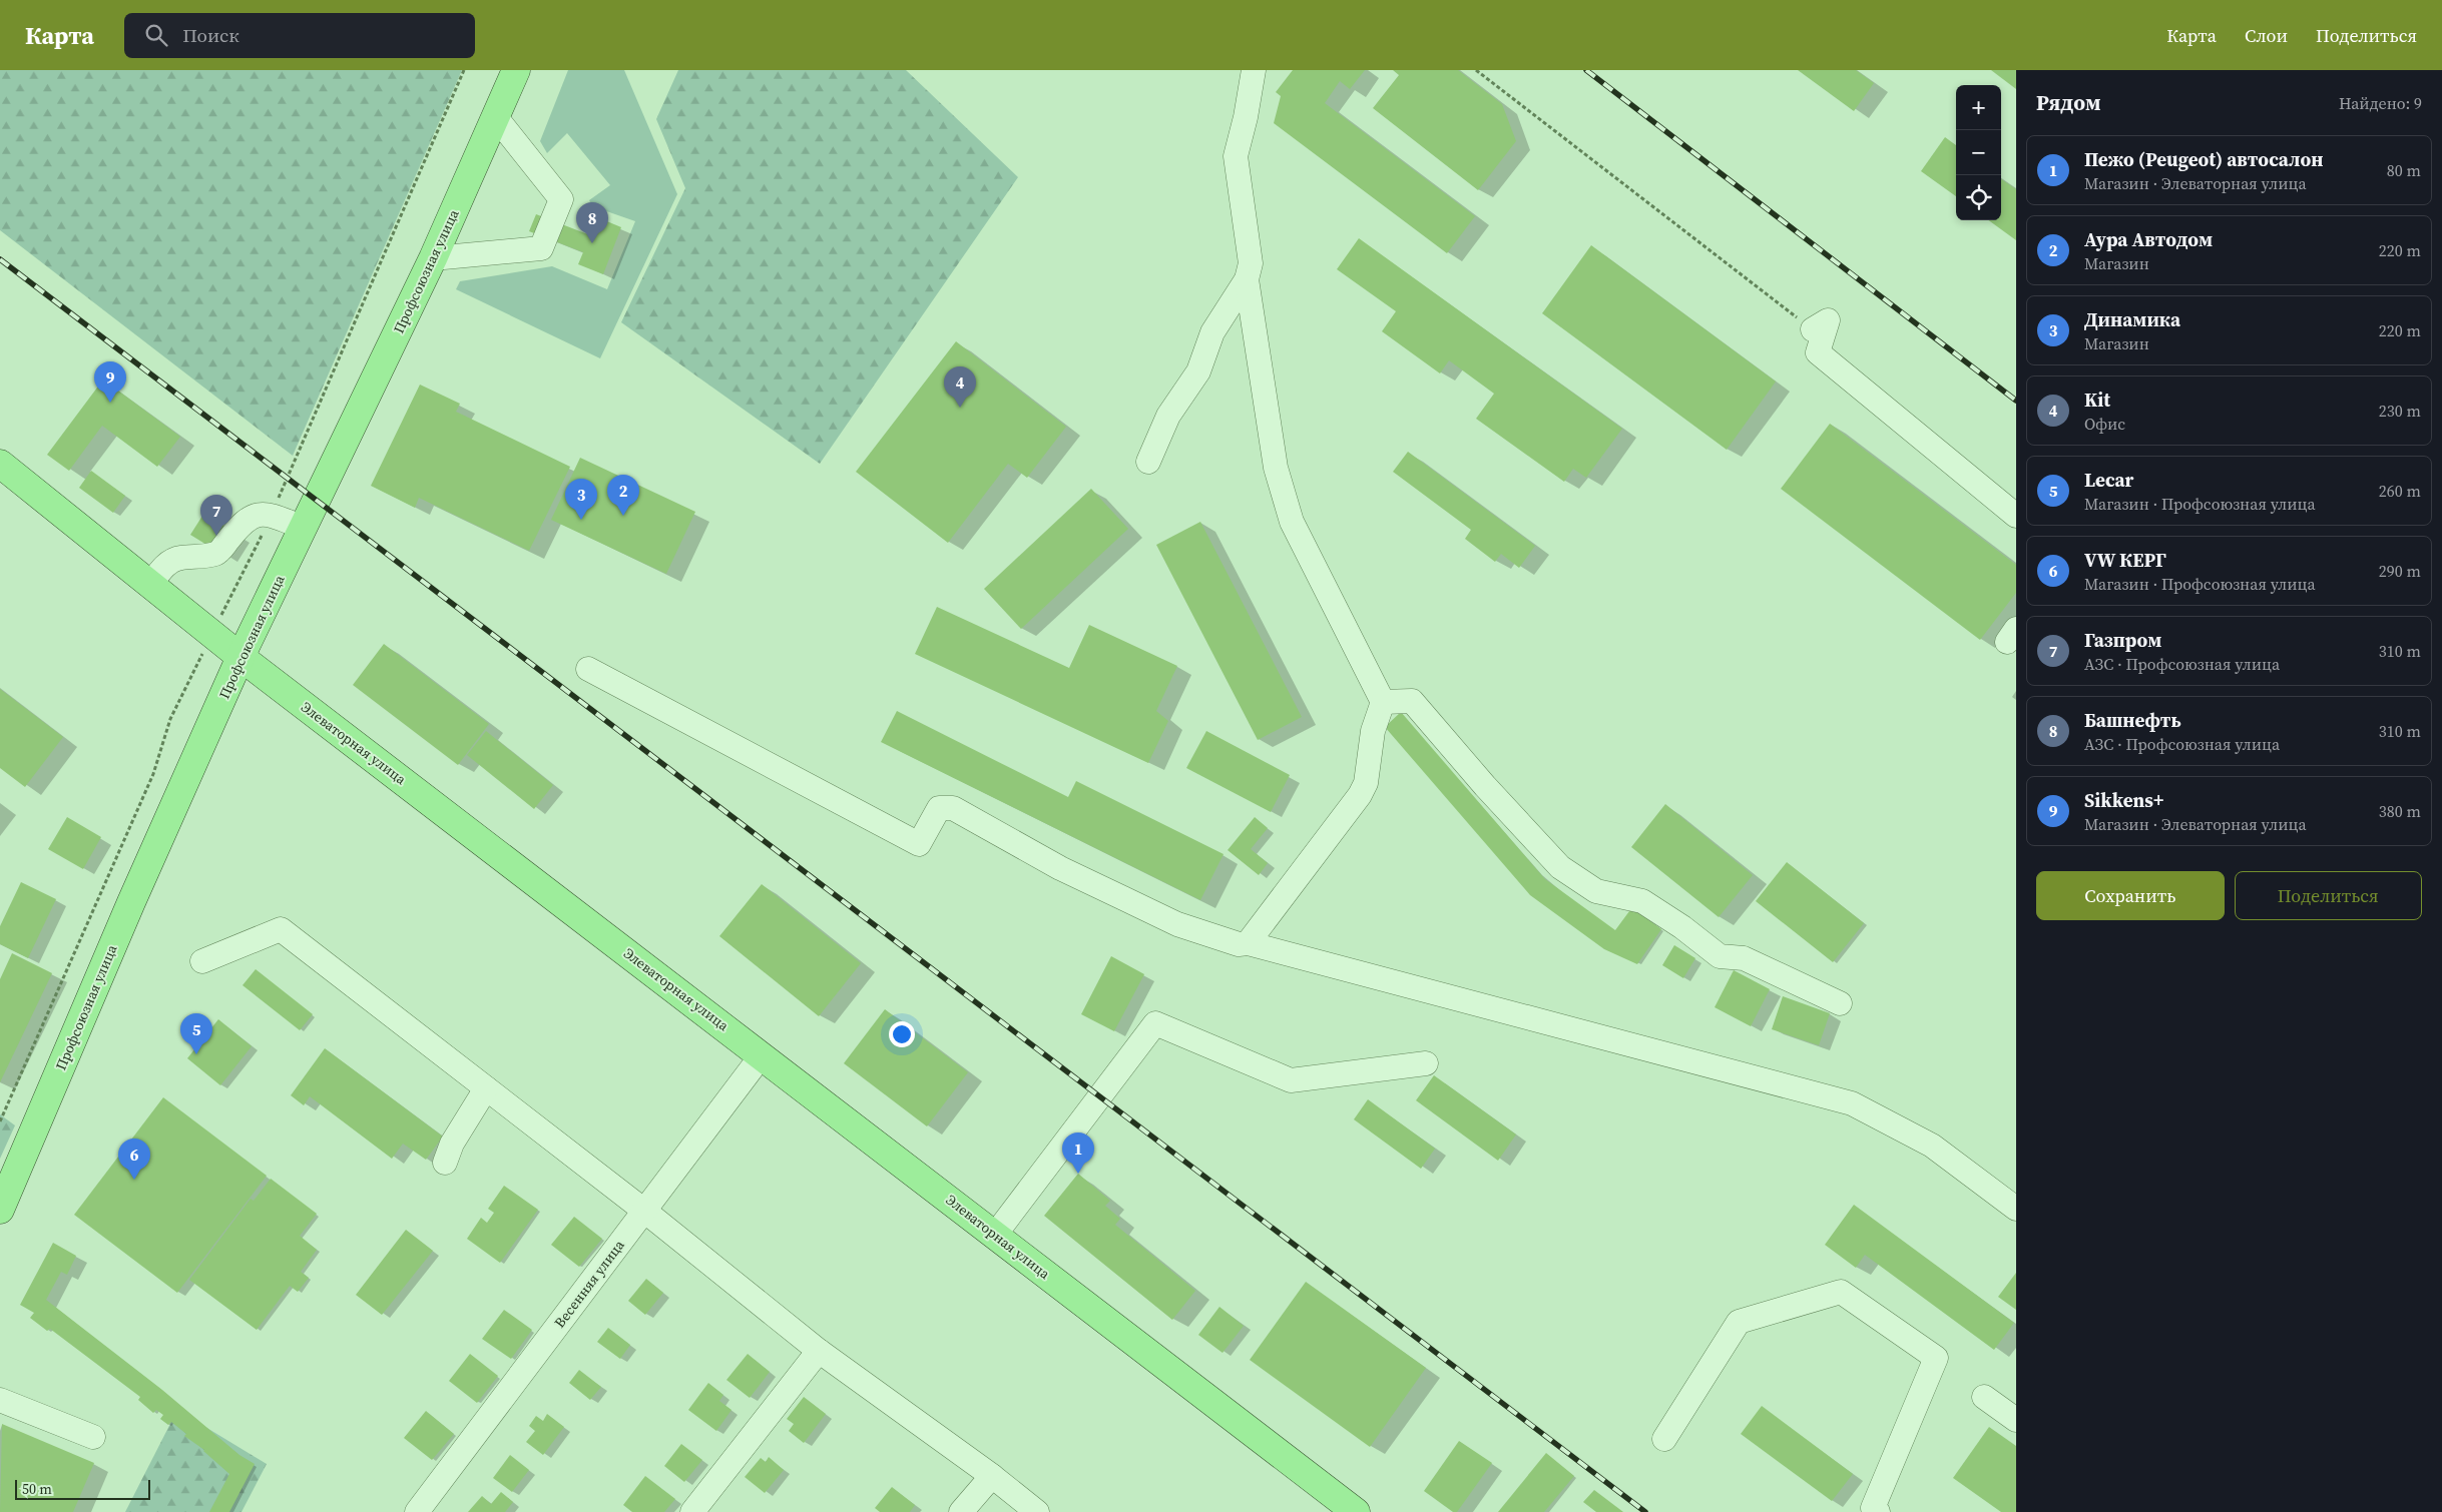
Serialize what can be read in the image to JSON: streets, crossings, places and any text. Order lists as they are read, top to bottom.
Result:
{
  "streets": {
    "main road": ["Профсоюзная улица", "Элеваторная улица"],
    "street": ["Весенняя улица"]
  },
  "crossings": [
    ["Профсоюзная улица", "Элеваторная улица"],
    ["Элеваторная улица", "Весенняя улица"]
  ],
  "scale_bar": "50 m",
  "page": {
    "header": "Карта",
    "search": "Поиск",
    "nav": ["Карта", "Слои", "Поделиться"],
    "heading": ["Рядом", "Найдено: 9"],
    "map_buttons": ["+", "−"],
    "list": [
      {
        "mark": "1",
        "name": "Пежо (Peugeot) автосалон",
        "note": "Магазин · Элеваторная улица",
        "value": "80 m"
      },
      {
        "mark": "2",
        "name": "Аура Автодом",
        "note": "Магазин",
        "value": "220 m"
      },
      {
        "mark": "3",
        "name": "Динамика",
        "note": "Магазин",
        "value": "220 m"
      },
      {
        "mark": "4",
        "name": "Kit",
        "note": "Офис",
        "value": "230 m"
      },
      {
        "mark": "5",
        "name": "Lecar",
        "note": "Магазин · Профсоюзная улица",
        "value": "260 m"
      },
      {
        "mark": "6",
        "name": "VW КЕРГ",
        "note": "Магазин · Профсоюзная улица",
        "value": "290 m"
      },
      {
        "mark": "7",
        "name": "Газпром",
        "note": "АЗС · Профсоюзная улица",
        "value": "310 m"
      },
      {
        "mark": "8",
        "name": "Башнефть",
        "note": "АЗС · Профсоюзная улица",
        "value": "310 m"
      },
      {
        "mark": "9",
        "name": "Sikkens+",
        "note": "Магазин · Элеваторная улица",
        "value": "380 m"
      }
    ],
    "pins": [
      "8",
      "9",
      "4",
      "2",
      "3",
      "7",
      "5",
      "1",
      "6"
    ],
    "buttons": ["Сохранить", "Поделиться"],
    "scale": "50 m"
  }
}
